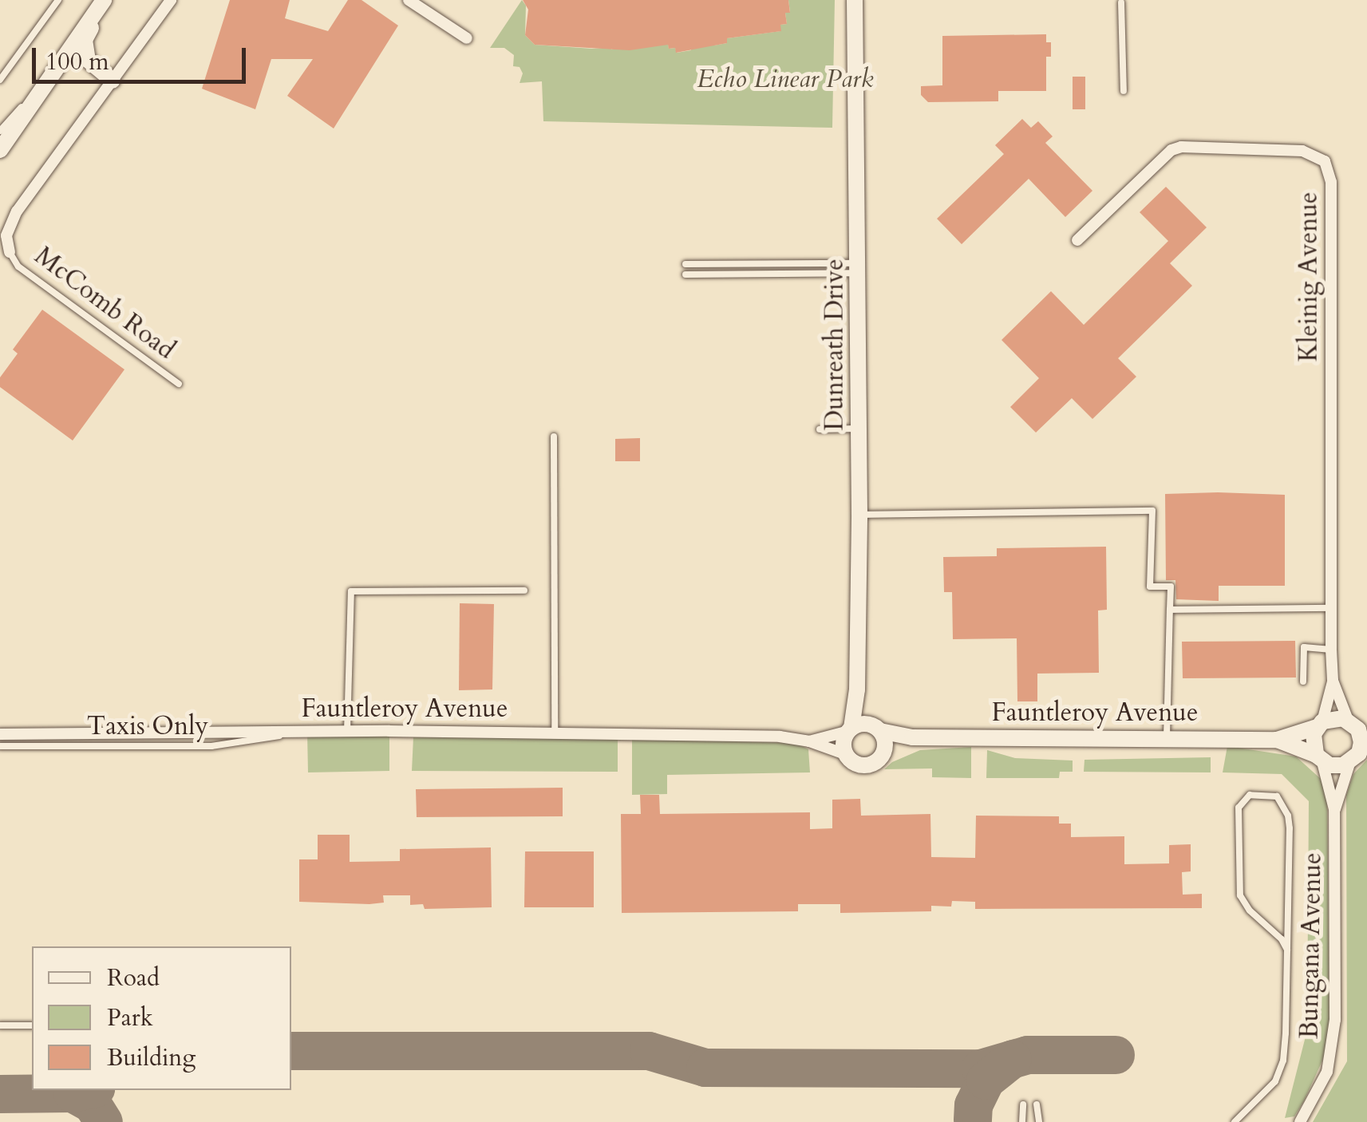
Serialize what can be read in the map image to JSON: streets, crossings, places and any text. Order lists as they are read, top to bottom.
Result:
{
  "streets": {
    "main road": ["Dunreath Drive", "Fauntleroy Avenue"],
    "street": ["Kleinig Avenue", "Bungana Avenue"],
    "lane": ["McComb Road", "Taxis Only"]
  },
  "crossings": [
    ["Kleinig Avenue", "Fauntleroy Avenue"],
    ["Kleinig Avenue", "Bungana Avenue"],
    ["Dunreath Drive", "Fauntleroy Avenue"],
    ["Fauntleroy Avenue", "Taxis Only"],
    ["Fauntleroy Avenue", "Bungana Avenue"]
  ],
  "parks": ["Echo Linear Park"],
  "legend": ["Road", "Park", "Building"],
  "scale_bar": "100 m"
}
